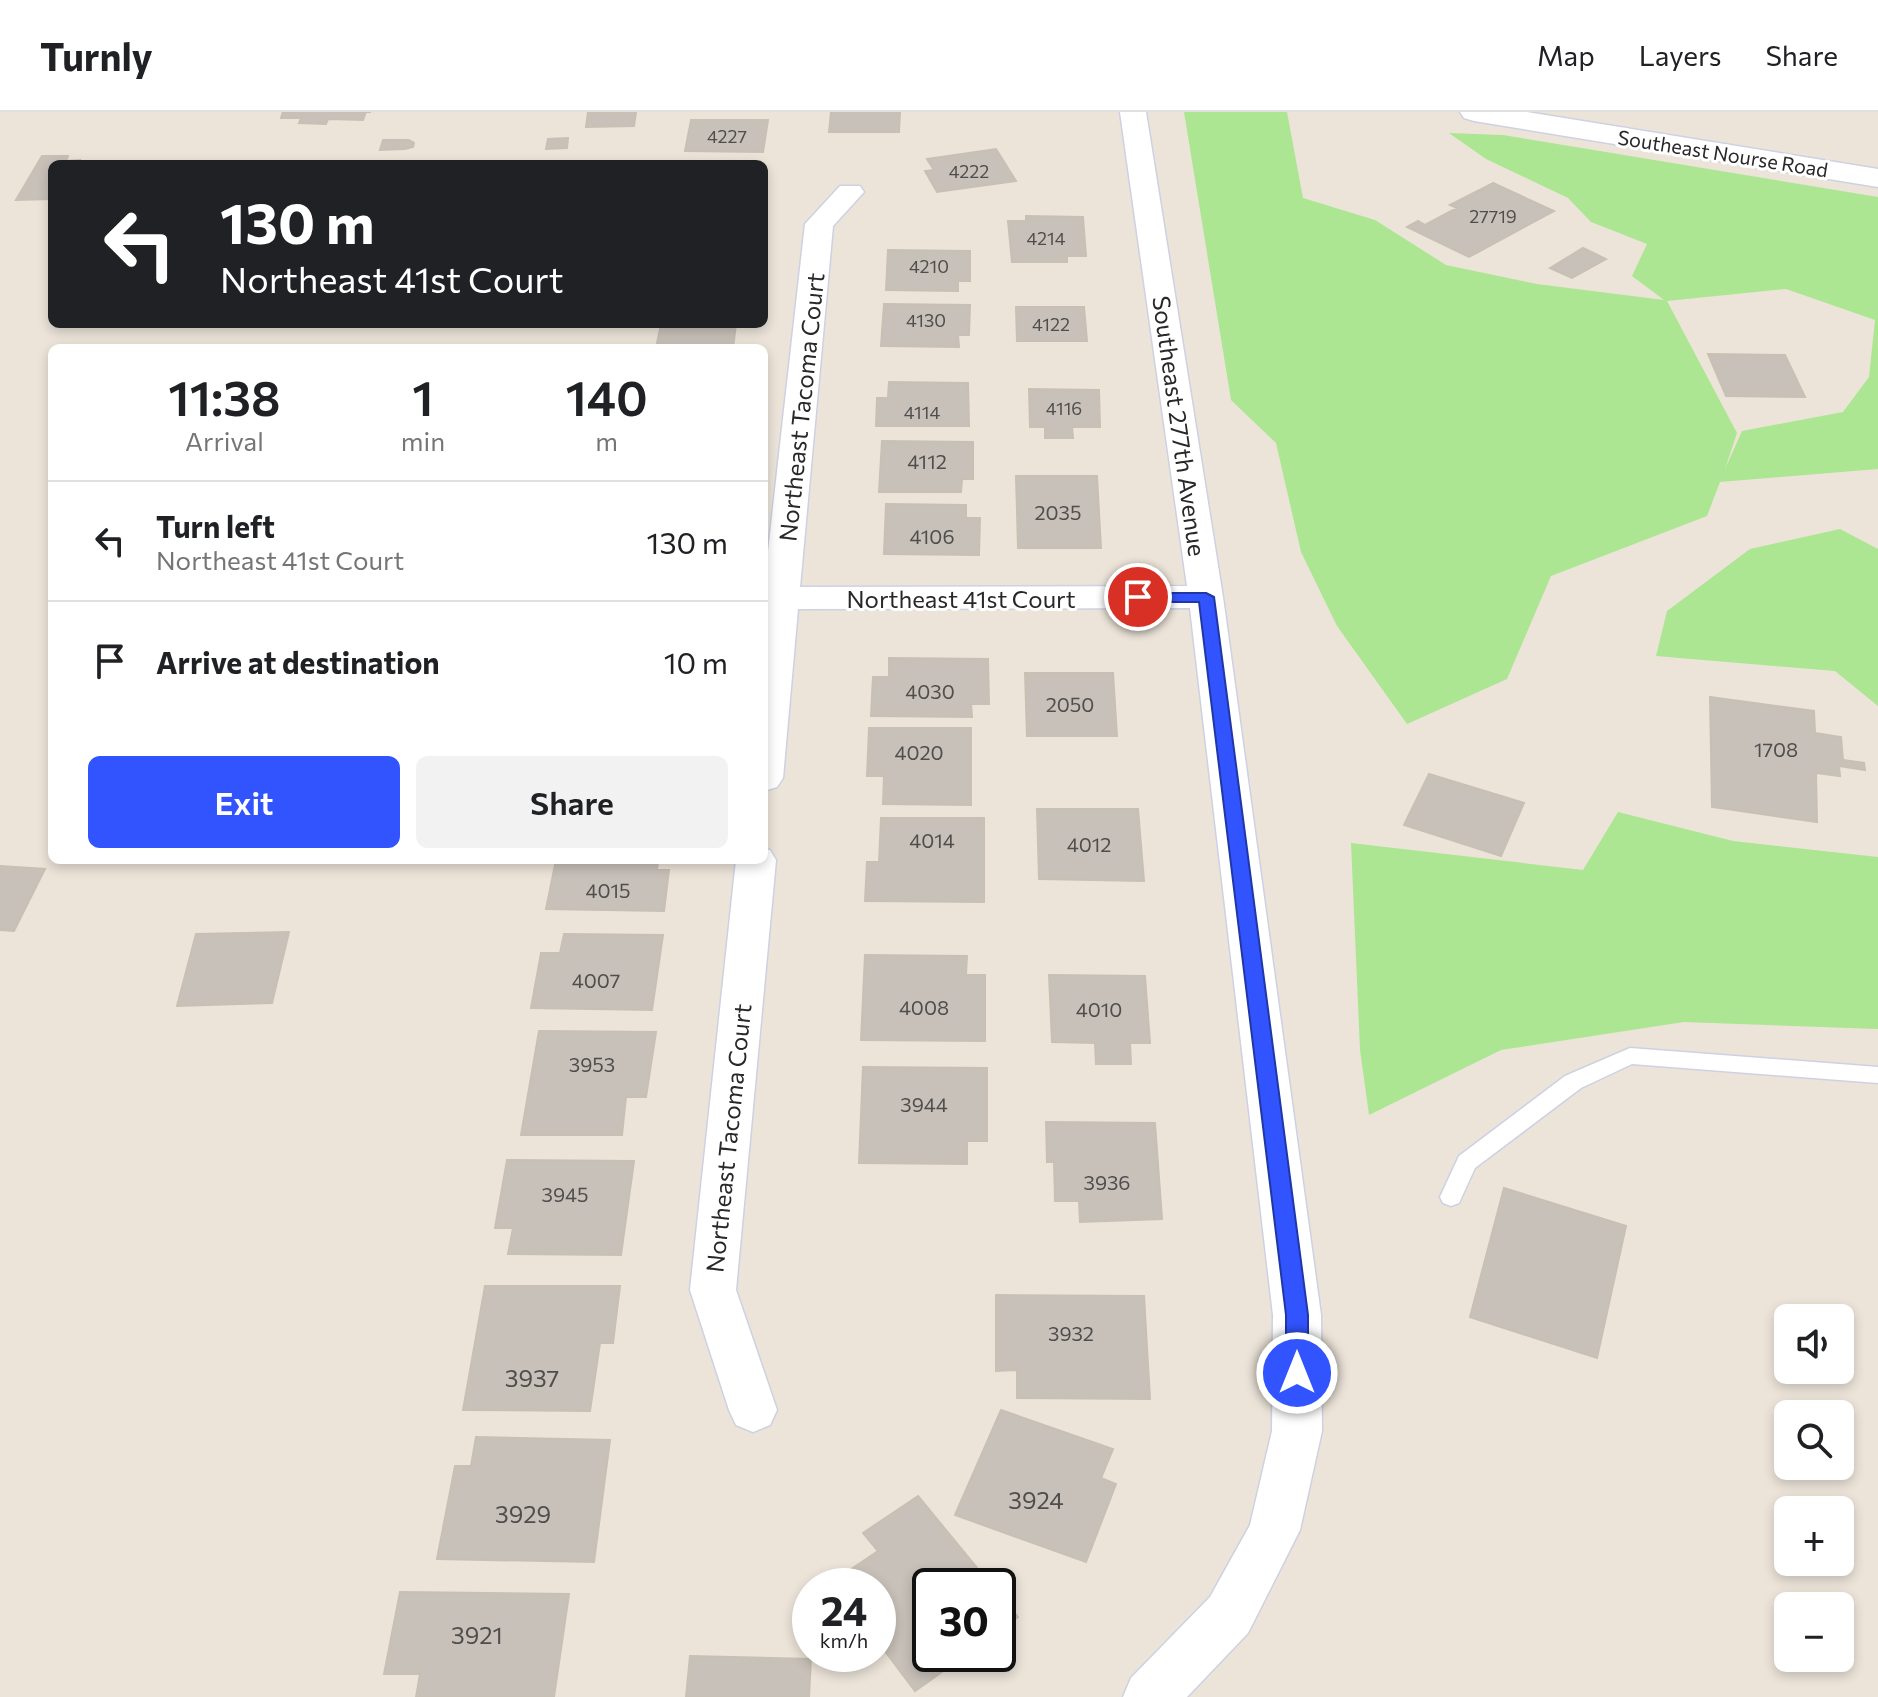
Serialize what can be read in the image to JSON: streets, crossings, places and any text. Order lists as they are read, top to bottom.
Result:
{
  "streets": {
    "street": [
      "Southeast Nourse Road",
      "Northeast Tacoma Court",
      "Southeast 277th Avenue",
      "Northeast 41st Court"
    ]
  },
  "crossings": [
    ["Northeast Tacoma Court", "Northeast 41st Court"],
    ["Southeast 277th Avenue", "Northeast 41st Court"]
  ],
  "house_numbers": [
    "4227",
    "4222",
    "27719",
    "4214",
    "4210",
    "4130",
    "4122",
    "4116",
    "4114",
    "4112",
    "2035",
    "4106",
    "4030",
    "2050",
    "1708",
    "4020",
    "4014",
    "4012",
    "4015",
    "4007",
    "4008",
    "4010",
    "3953",
    "3944",
    "3936",
    "3945",
    "3932",
    "3937",
    "3924",
    "3929",
    "3921"
  ],
  "page": {
    "header": "Turnly",
    "nav": ["Map", "Layers", "Share"],
    "turn": ["130 m", "Northeast 41st Court"],
    "eta": [
      "11:38",
      "Arrival",
      "1",
      "min",
      "140",
      "m"
    ],
    "list": [
      {
        "name": "Turn left",
        "note": "Northeast 41st Court",
        "value": "130 m"
      },
      {
        "name": "Arrive at destination",
        "value": "10 m"
      }
    ],
    "buttons": ["Exit", "Share"],
    "map_buttons": ["+", "−"],
    "speed": "24 km/h",
    "limit": "30"
  }
}
